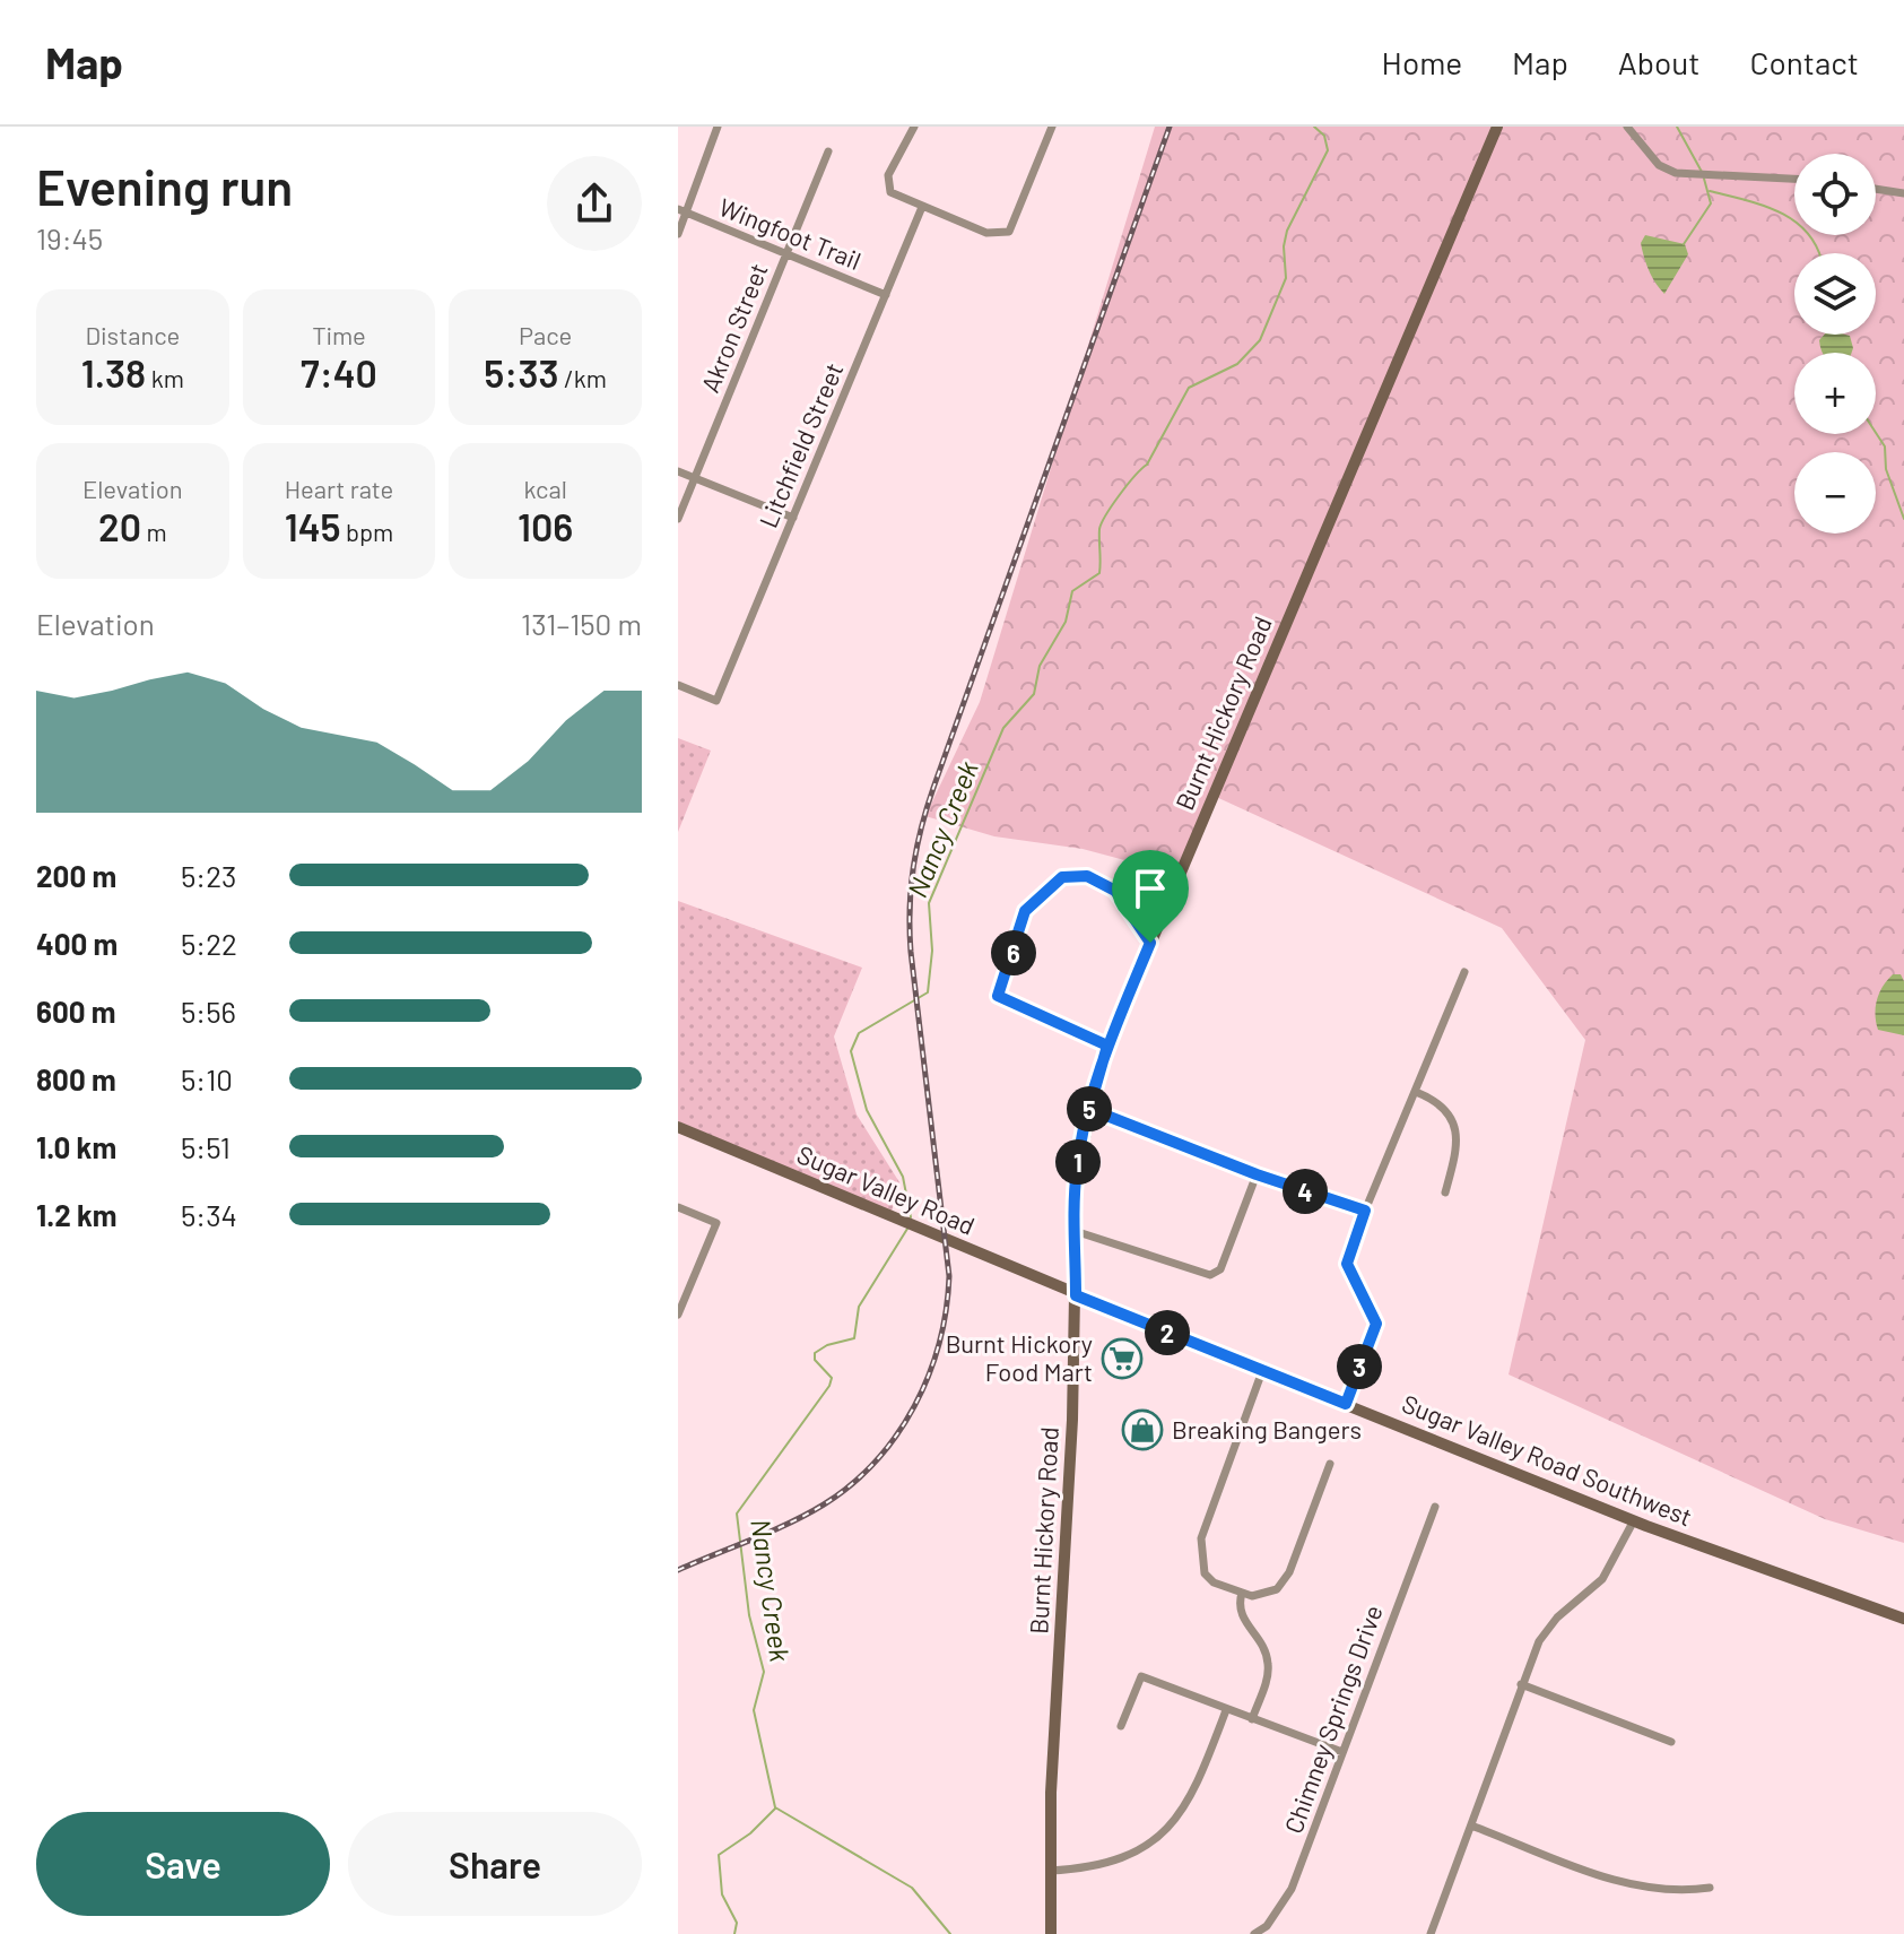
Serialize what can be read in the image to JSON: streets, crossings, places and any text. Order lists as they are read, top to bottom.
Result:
{
  "streets": {
    "main road": ["Burnt Hickory Road", "Sugar Valley Road", "Sugar Valley Road Southwest"],
    "street": [
      "Wingfoot Trail",
      "Akron Street",
      "Litchfield Street",
      "Chimney Springs Drive"
    ]
  },
  "crossings": [
    ["Wingfoot Trail", "Akron Street"],
    ["Wingfoot Trail", "Litchfield Street"],
    ["Burnt Hickory Road", "Sugar Valley Road"],
    ["Burnt Hickory Road", "Sugar Valley Road Southwest"],
    ["Sugar Valley Road", "Sugar Valley Road Southwest"]
  ],
  "water": ["Nancy Creek"],
  "places": {
    "supermarket": ["Burnt Hickory Food Mart"],
    "shop": ["Breaking Bangers"]
  },
  "page": {
    "header": "Map",
    "nav": [
      "Home",
      "Map",
      "About",
      "Contact"
    ],
    "heading": ["Evening run", "19:45"],
    "map_buttons": ["+", "−"],
    "stats": [
      ["Distance", "1.38 km"],
      ["Time", "7:40"],
      ["Pace", "5:33 /km"],
      ["Elevation", "20 m"],
      ["Heart rate", "145 bpm"],
      ["kcal", "106"]
    ],
    "chart": ["Elevation", "131–150 m"],
    "list": [
      {
        "name": "200 m",
        "note": "5:23"
      },
      {
        "name": "400 m",
        "note": "5:22"
      },
      {
        "name": "600 m",
        "note": "5:56"
      },
      {
        "name": "800 m",
        "note": "5:10"
      },
      {
        "name": "1.0 km",
        "note": "5:51"
      },
      {
        "name": "1.2 km",
        "note": "5:34"
      }
    ],
    "pins": [
      "6",
      "5",
      "1",
      "4",
      "2",
      "3"
    ],
    "buttons": ["Save", "Share"]
  }
}
